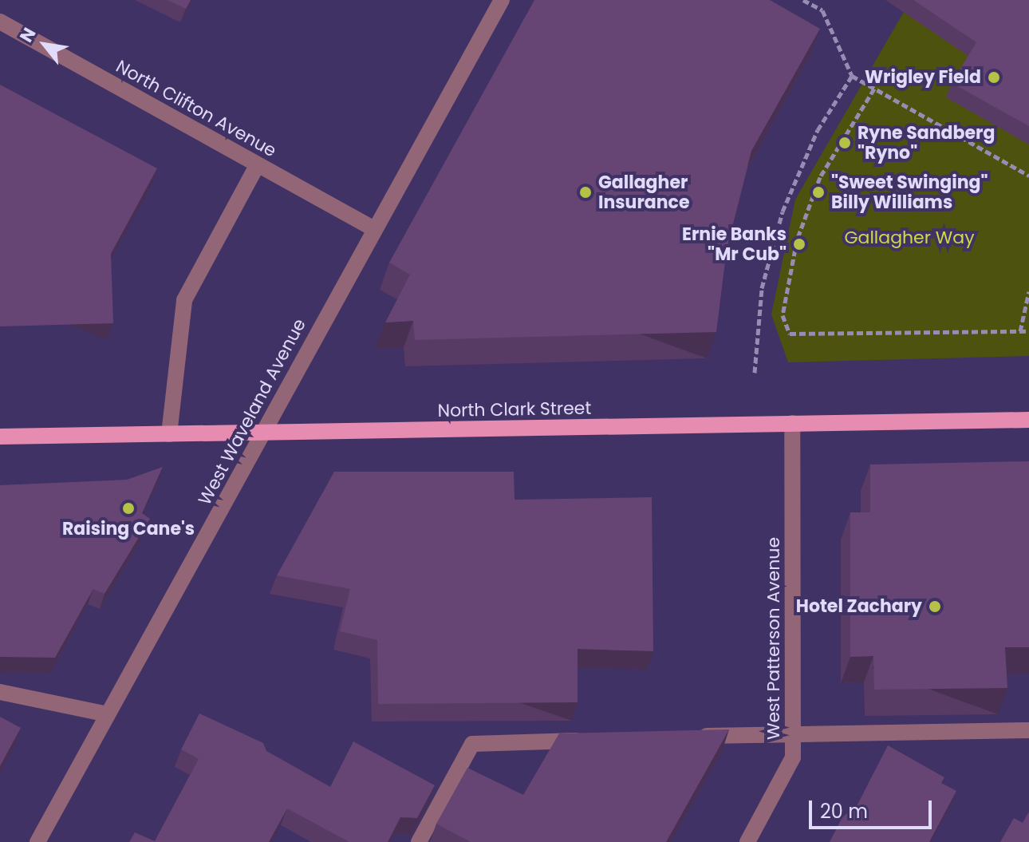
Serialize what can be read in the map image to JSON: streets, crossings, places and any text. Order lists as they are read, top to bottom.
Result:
{
  "streets": {
    "main road": ["North Clark Street"],
    "street": ["North Clifton Avenue", "West Waveland Avenue", "West Patterson Avenue"]
  },
  "crossings": [
    ["North Clifton Avenue", "West Waveland Avenue"],
    ["North Clark Street", "West Waveland Avenue"],
    ["North Clark Street", "West Patterson Avenue"]
  ],
  "parks": ["Gallagher Way"],
  "places": [
    "Wrigley Field",
    "Ryne Sandberg \"Ryno\"",
    "Gallagher Insurance",
    "\"Sweet Swinging\" Billy Williams",
    "Ernie Banks \"Mr Cub\"",
    "Raising Cane's",
    "Hotel Zachary"
  ],
  "scale_bar": "20 m",
  "north": "top left"
}
